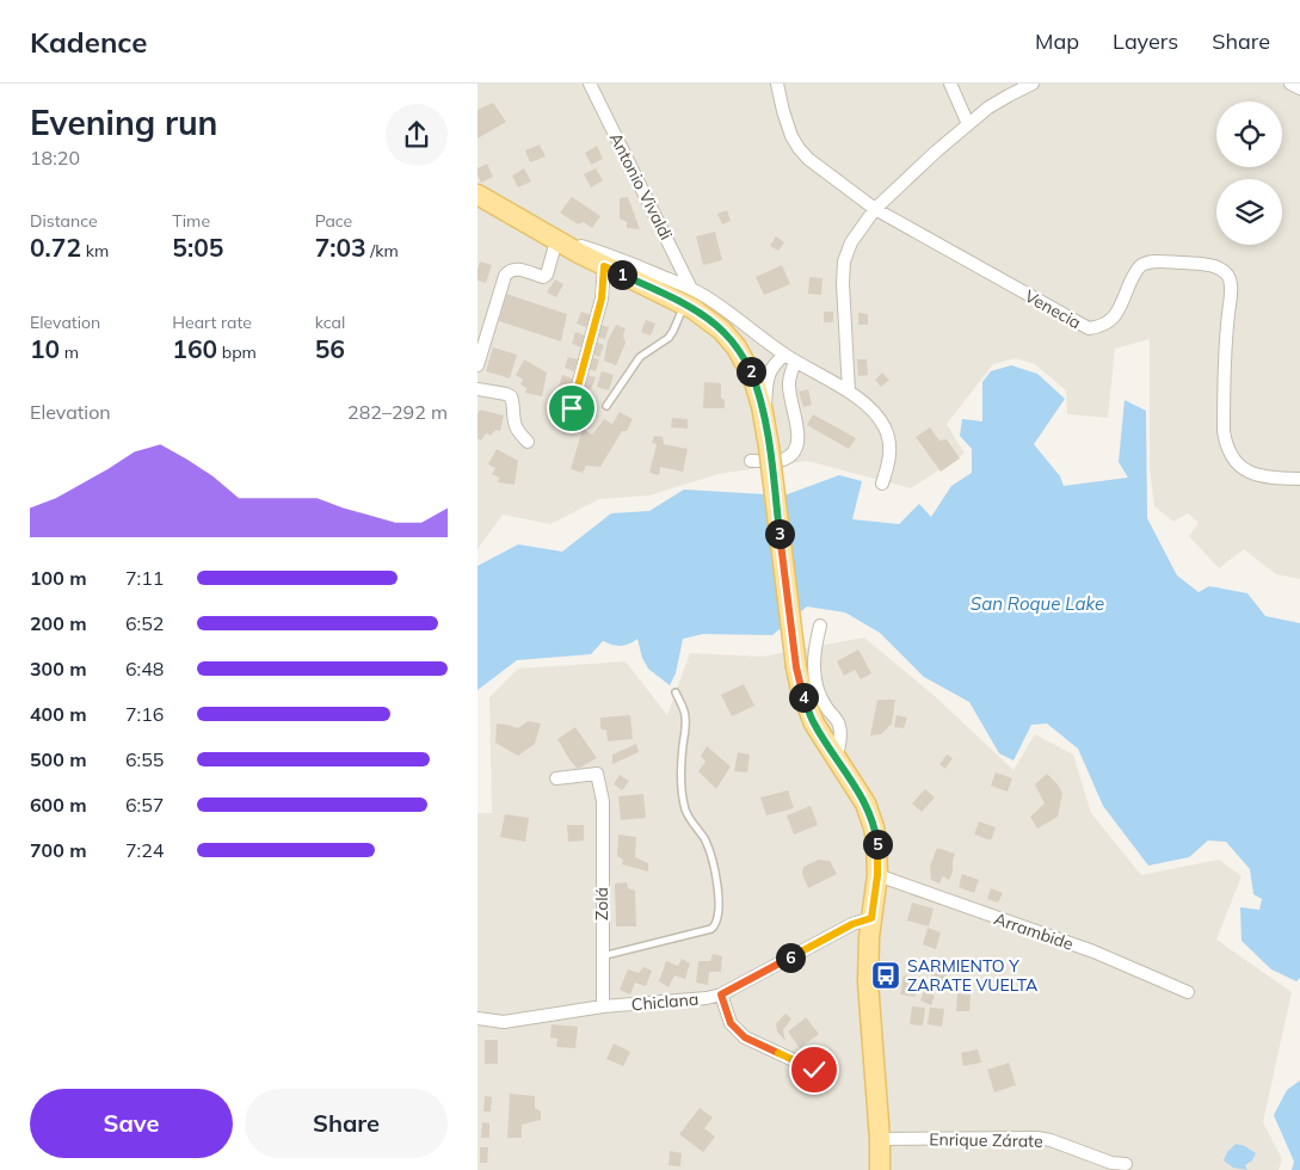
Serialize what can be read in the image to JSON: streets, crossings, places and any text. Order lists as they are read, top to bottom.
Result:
{
  "streets": {
    "street": [
      "Antonio Vivaldi",
      "Venecia",
      "Zolá",
      "Arrambide",
      "Chiclana",
      "Enrique Zárate"
    ]
  },
  "crossings": [
    ["Zolá", "Chiclana"]
  ],
  "water": ["San Roque Lake"],
  "places": {
    "bus stop": ["SARMIENTO Y ZARATE VUELTA"]
  },
  "page": {
    "header": "Kadence",
    "nav": ["Map", "Layers", "Share"],
    "heading": ["Evening run", "18:20"],
    "stats": [
      ["Distance", "0.72 km"],
      ["Time", "5:05"],
      ["Pace", "7:03 /km"],
      ["Elevation", "10 m"],
      ["Heart rate", "160 bpm"],
      ["kcal", "56"]
    ],
    "pins": [
      "1",
      "2",
      "3",
      "4",
      "5",
      "6"
    ],
    "chart": ["Elevation", "282–292 m"],
    "list": [
      {
        "name": "100 m",
        "note": "7:11"
      },
      {
        "name": "200 m",
        "note": "6:52"
      },
      {
        "name": "300 m",
        "note": "6:48"
      },
      {
        "name": "400 m",
        "note": "7:16"
      },
      {
        "name": "500 m",
        "note": "6:55"
      },
      {
        "name": "600 m",
        "note": "6:57"
      },
      {
        "name": "700 m",
        "note": "7:24"
      }
    ],
    "buttons": ["Save", "Share"]
  }
}
